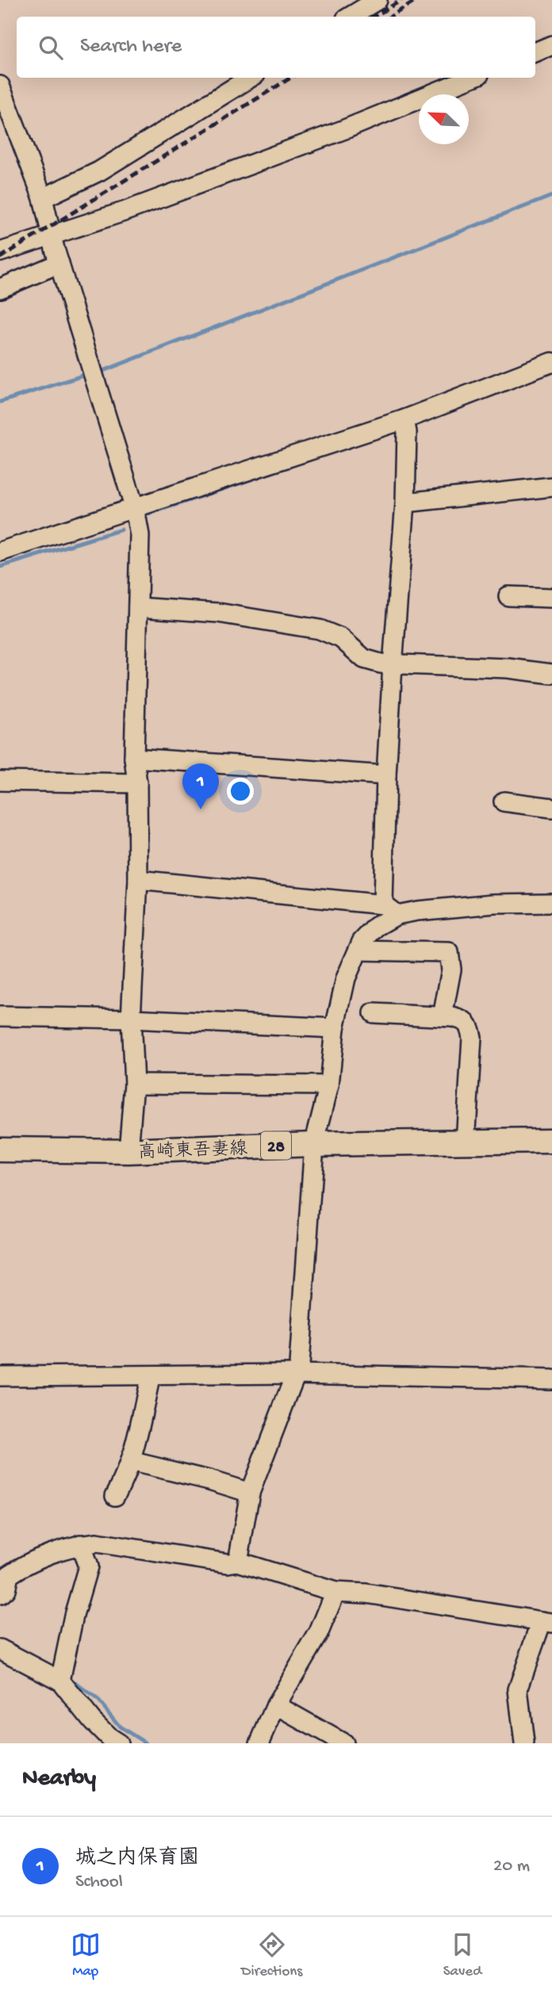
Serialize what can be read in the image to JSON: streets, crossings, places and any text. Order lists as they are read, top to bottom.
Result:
{
  "streets": {
    "main road": ["28", "高崎東吾妻線"]
  },
  "north": "top left",
  "page": {
    "search": "Search here",
    "pins": "1",
    "heading": "Nearby",
    "list": [
      {
        "mark": "1",
        "name": "城之内保育園",
        "note": "School",
        "value": "20 m"
      }
    ],
    "nav": ["Map", "Directions", "Saved"]
  }
}
